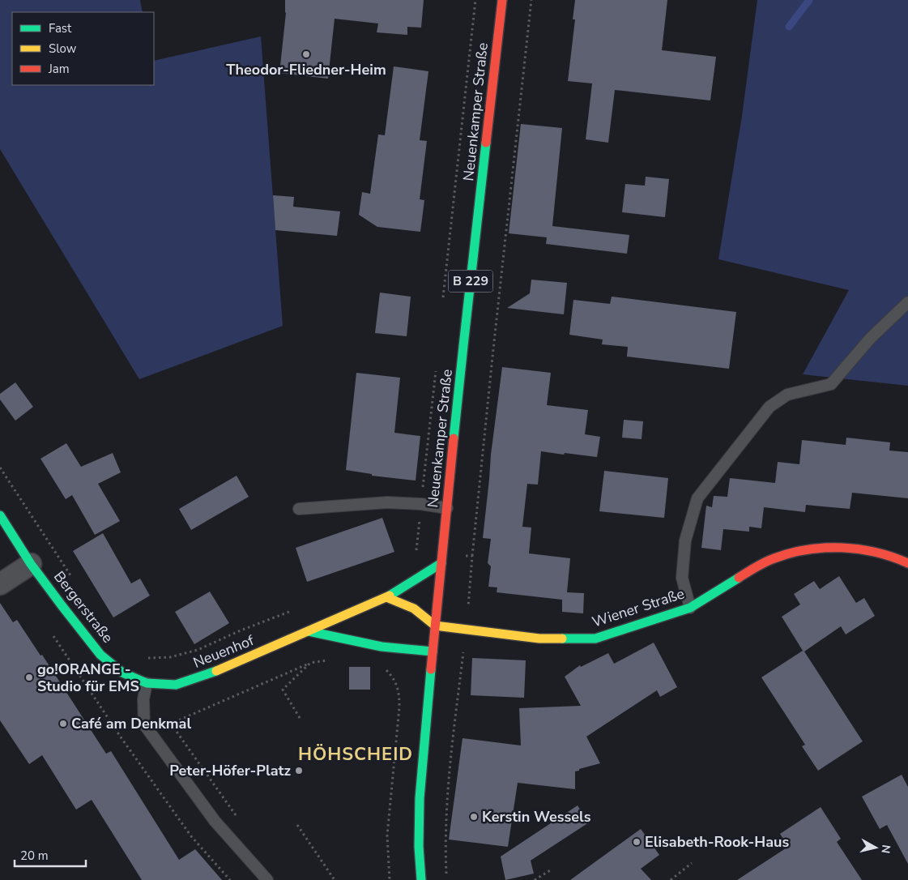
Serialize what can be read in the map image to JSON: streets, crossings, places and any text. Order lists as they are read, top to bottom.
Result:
{
  "streets": {
    "street": [
      "Neuenkamper Straße",
      "B 229",
      "Bergerstraße",
      "Wiener Straße",
      "Neuenhof"
    ]
  },
  "crossings": [
    ["Neuenkamper Straße", "Wiener Straße"],
    ["Neuenkamper Straße", "Neuenhof"],
    ["Bergerstraße", "Neuenhof"]
  ],
  "districts": ["HÖHSCHEID"],
  "places": [
    "Theodor-Fliedner-Heim",
    "go!ORANGE - Studio für EMS",
    "Café am Denkmal",
    "Peter-Höfer-Platz",
    "Kerstin Wessels",
    "Elisabeth-Rook-Haus"
  ],
  "legend": ["Fast", "Slow", "Jam"],
  "scale_bar": "20 m",
  "north": "right"
}
